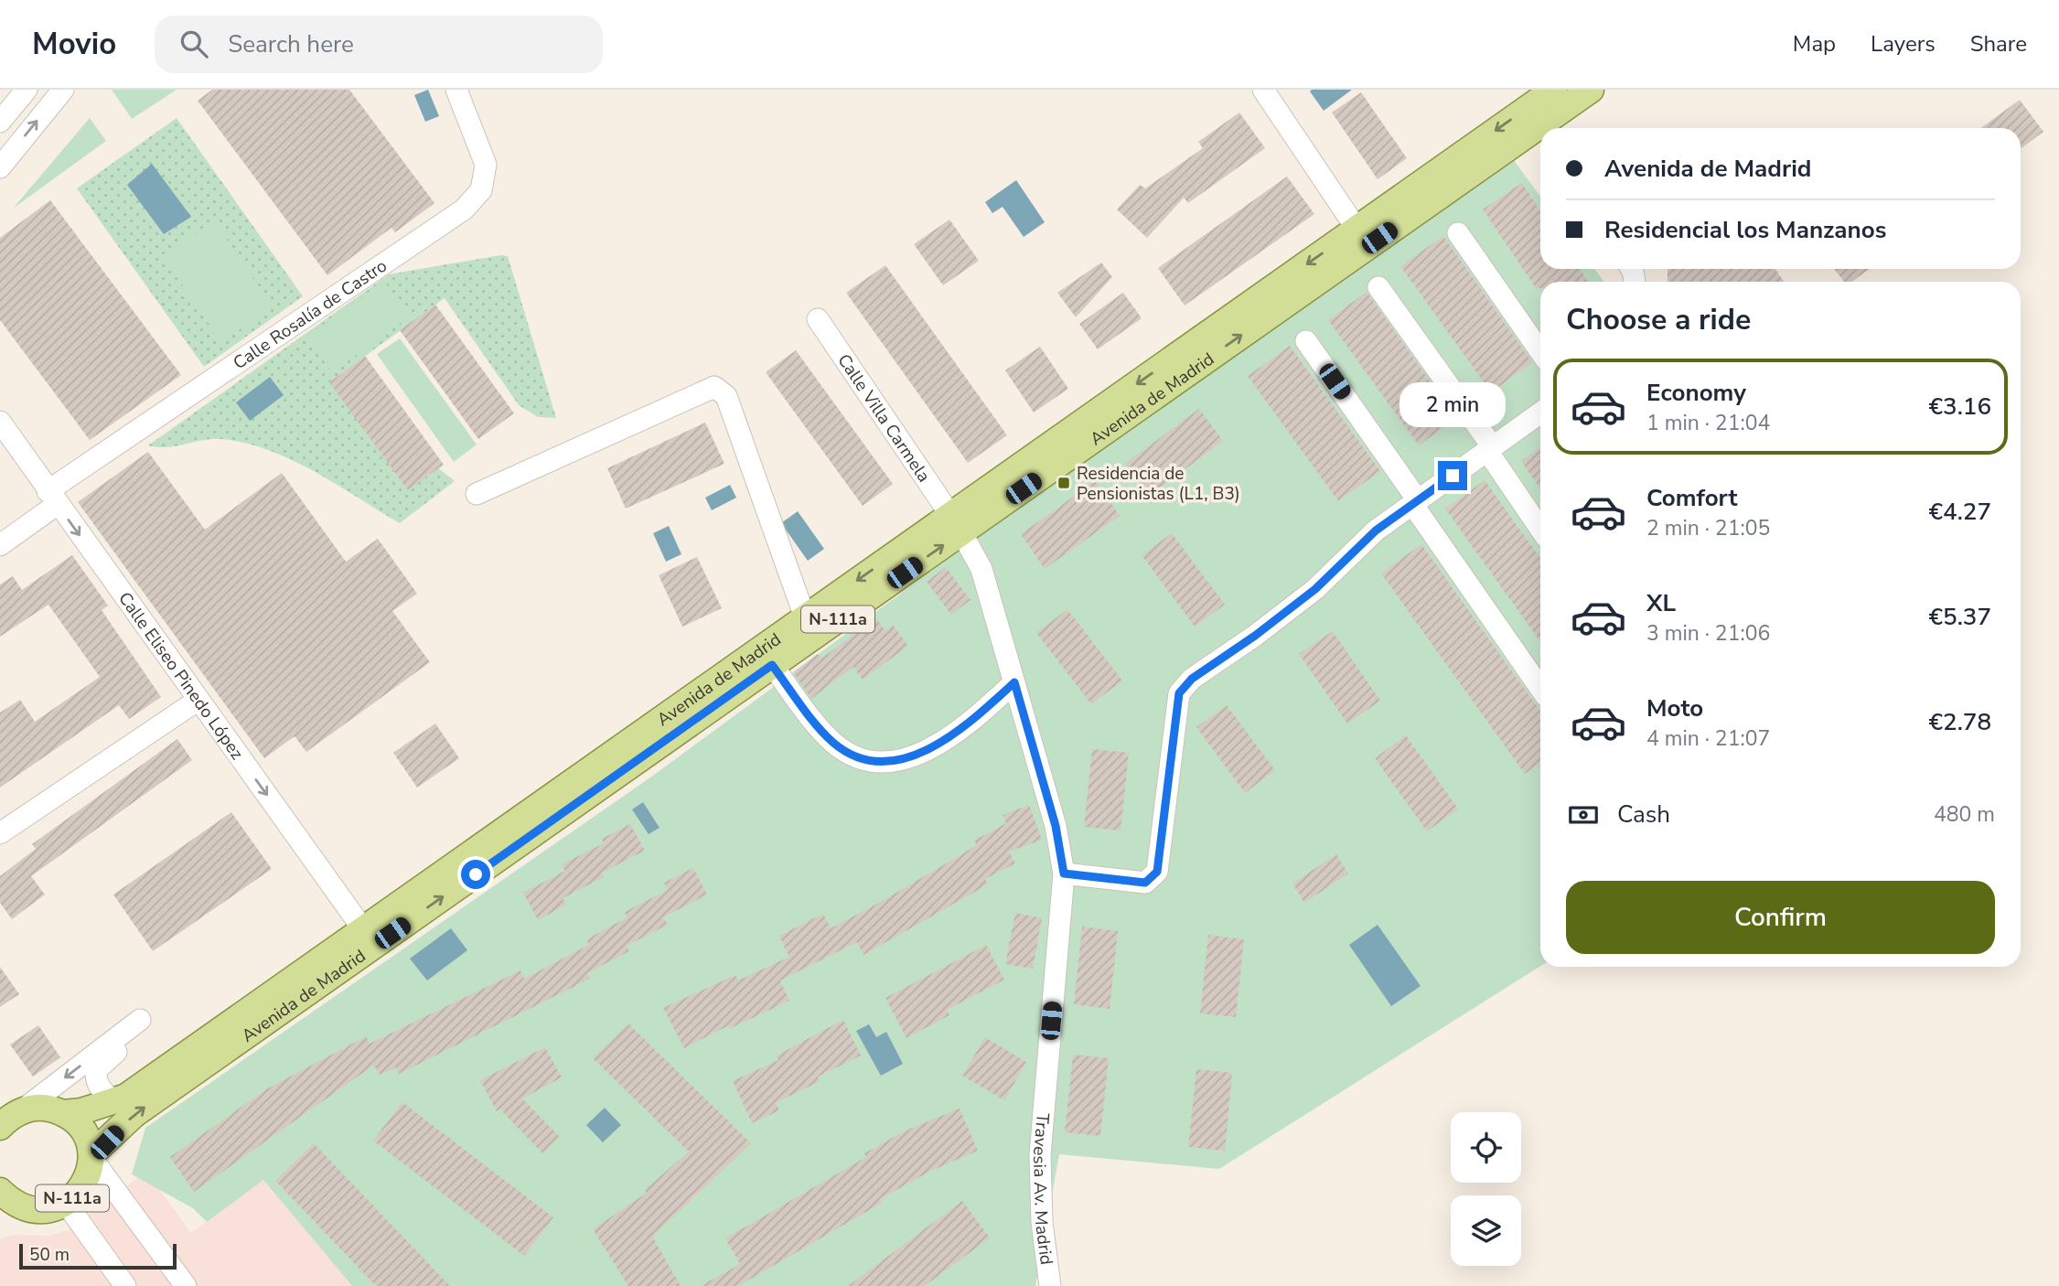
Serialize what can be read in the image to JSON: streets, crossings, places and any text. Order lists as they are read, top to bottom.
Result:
{
  "streets": {
    "main road": ["Avenida de Madrid", "N-111a"],
    "street": [
      "Calle Rosalía de Castro",
      "Calle Villa Carmela",
      "Calle Eliseo Pinedo López",
      "Travesia Av. Madrid"
    ]
  },
  "crossings": [
    ["Calle Rosalía de Castro", "Calle Eliseo Pinedo López"],
    ["Avenida de Madrid", "Calle Villa Carmela"],
    ["Avenida de Madrid", "N-111a"],
    ["Avenida de Madrid", "Calle Eliseo Pinedo López"],
    ["Avenida de Madrid", "Travesia Av. Madrid"],
    ["Calle Villa Carmela", "Travesia Av. Madrid"]
  ],
  "one_way": ["Calle Eliseo Pinedo López"],
  "places": {
    "transit": ["Residencia de Pensionistas (L1, B3)"]
  },
  "scale_bar": "50 m",
  "page": {
    "header": "Movio",
    "search": "Search here",
    "nav": ["Map", "Layers", "Share"],
    "banner": ["Avenida de Madrid", "Residencial los Manzanos"],
    "heading": "Choose a ride",
    "list": [
      {
        "name": "Economy",
        "note": "1 min · 21:04",
        "value": "€3.16"
      },
      {
        "name": "Comfort",
        "note": "2 min · 21:05",
        "value": "€4.27"
      },
      {
        "name": "XL",
        "note": "3 min · 21:06",
        "value": "€5.37"
      },
      {
        "name": "Moto",
        "note": "4 min · 21:07",
        "value": "€2.78"
      }
    ],
    "bubble": "2 min",
    "pay": ["Cash", "480 m"],
    "buttons": "Confirm",
    "scale": "50 m"
  }
}
